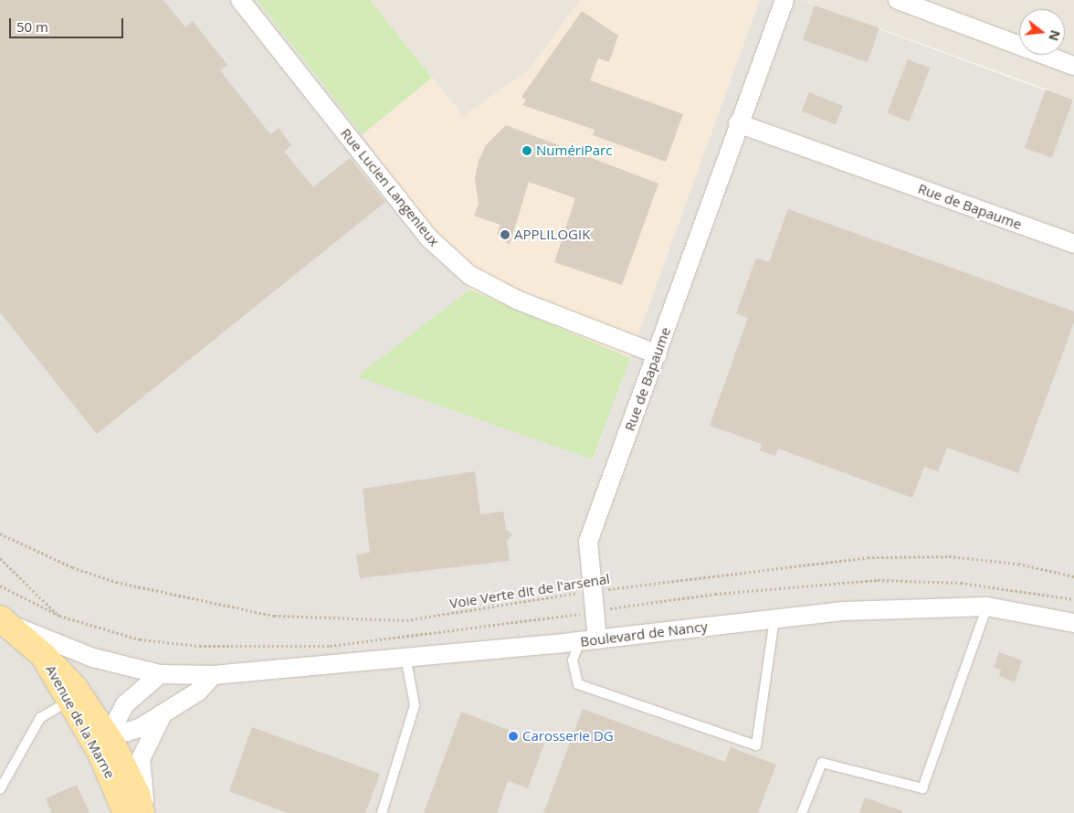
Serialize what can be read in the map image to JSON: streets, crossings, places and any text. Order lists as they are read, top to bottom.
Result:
{
  "streets": {
    "main road": ["Avenue de la Marne"],
    "street": ["Rue Lucien Langenieux", "Rue de Bapaume", "Boulevard de Nancy"],
    "path": ["Voie Verte dit de l'arsenal"]
  },
  "crossings": [
    ["Rue Lucien Langenieux", "Rue de Bapaume"],
    ["Rue de Bapaume", "Voie Verte dit de l'arsenal"],
    ["Rue de Bapaume", "Boulevard de Nancy"],
    ["Boulevard de Nancy", "Avenue de la Marne"]
  ],
  "places": ["NumériParc", "APPLILOGIK", "Carosserie DG"],
  "scale_bar": "50 m",
  "north": "right"
}
